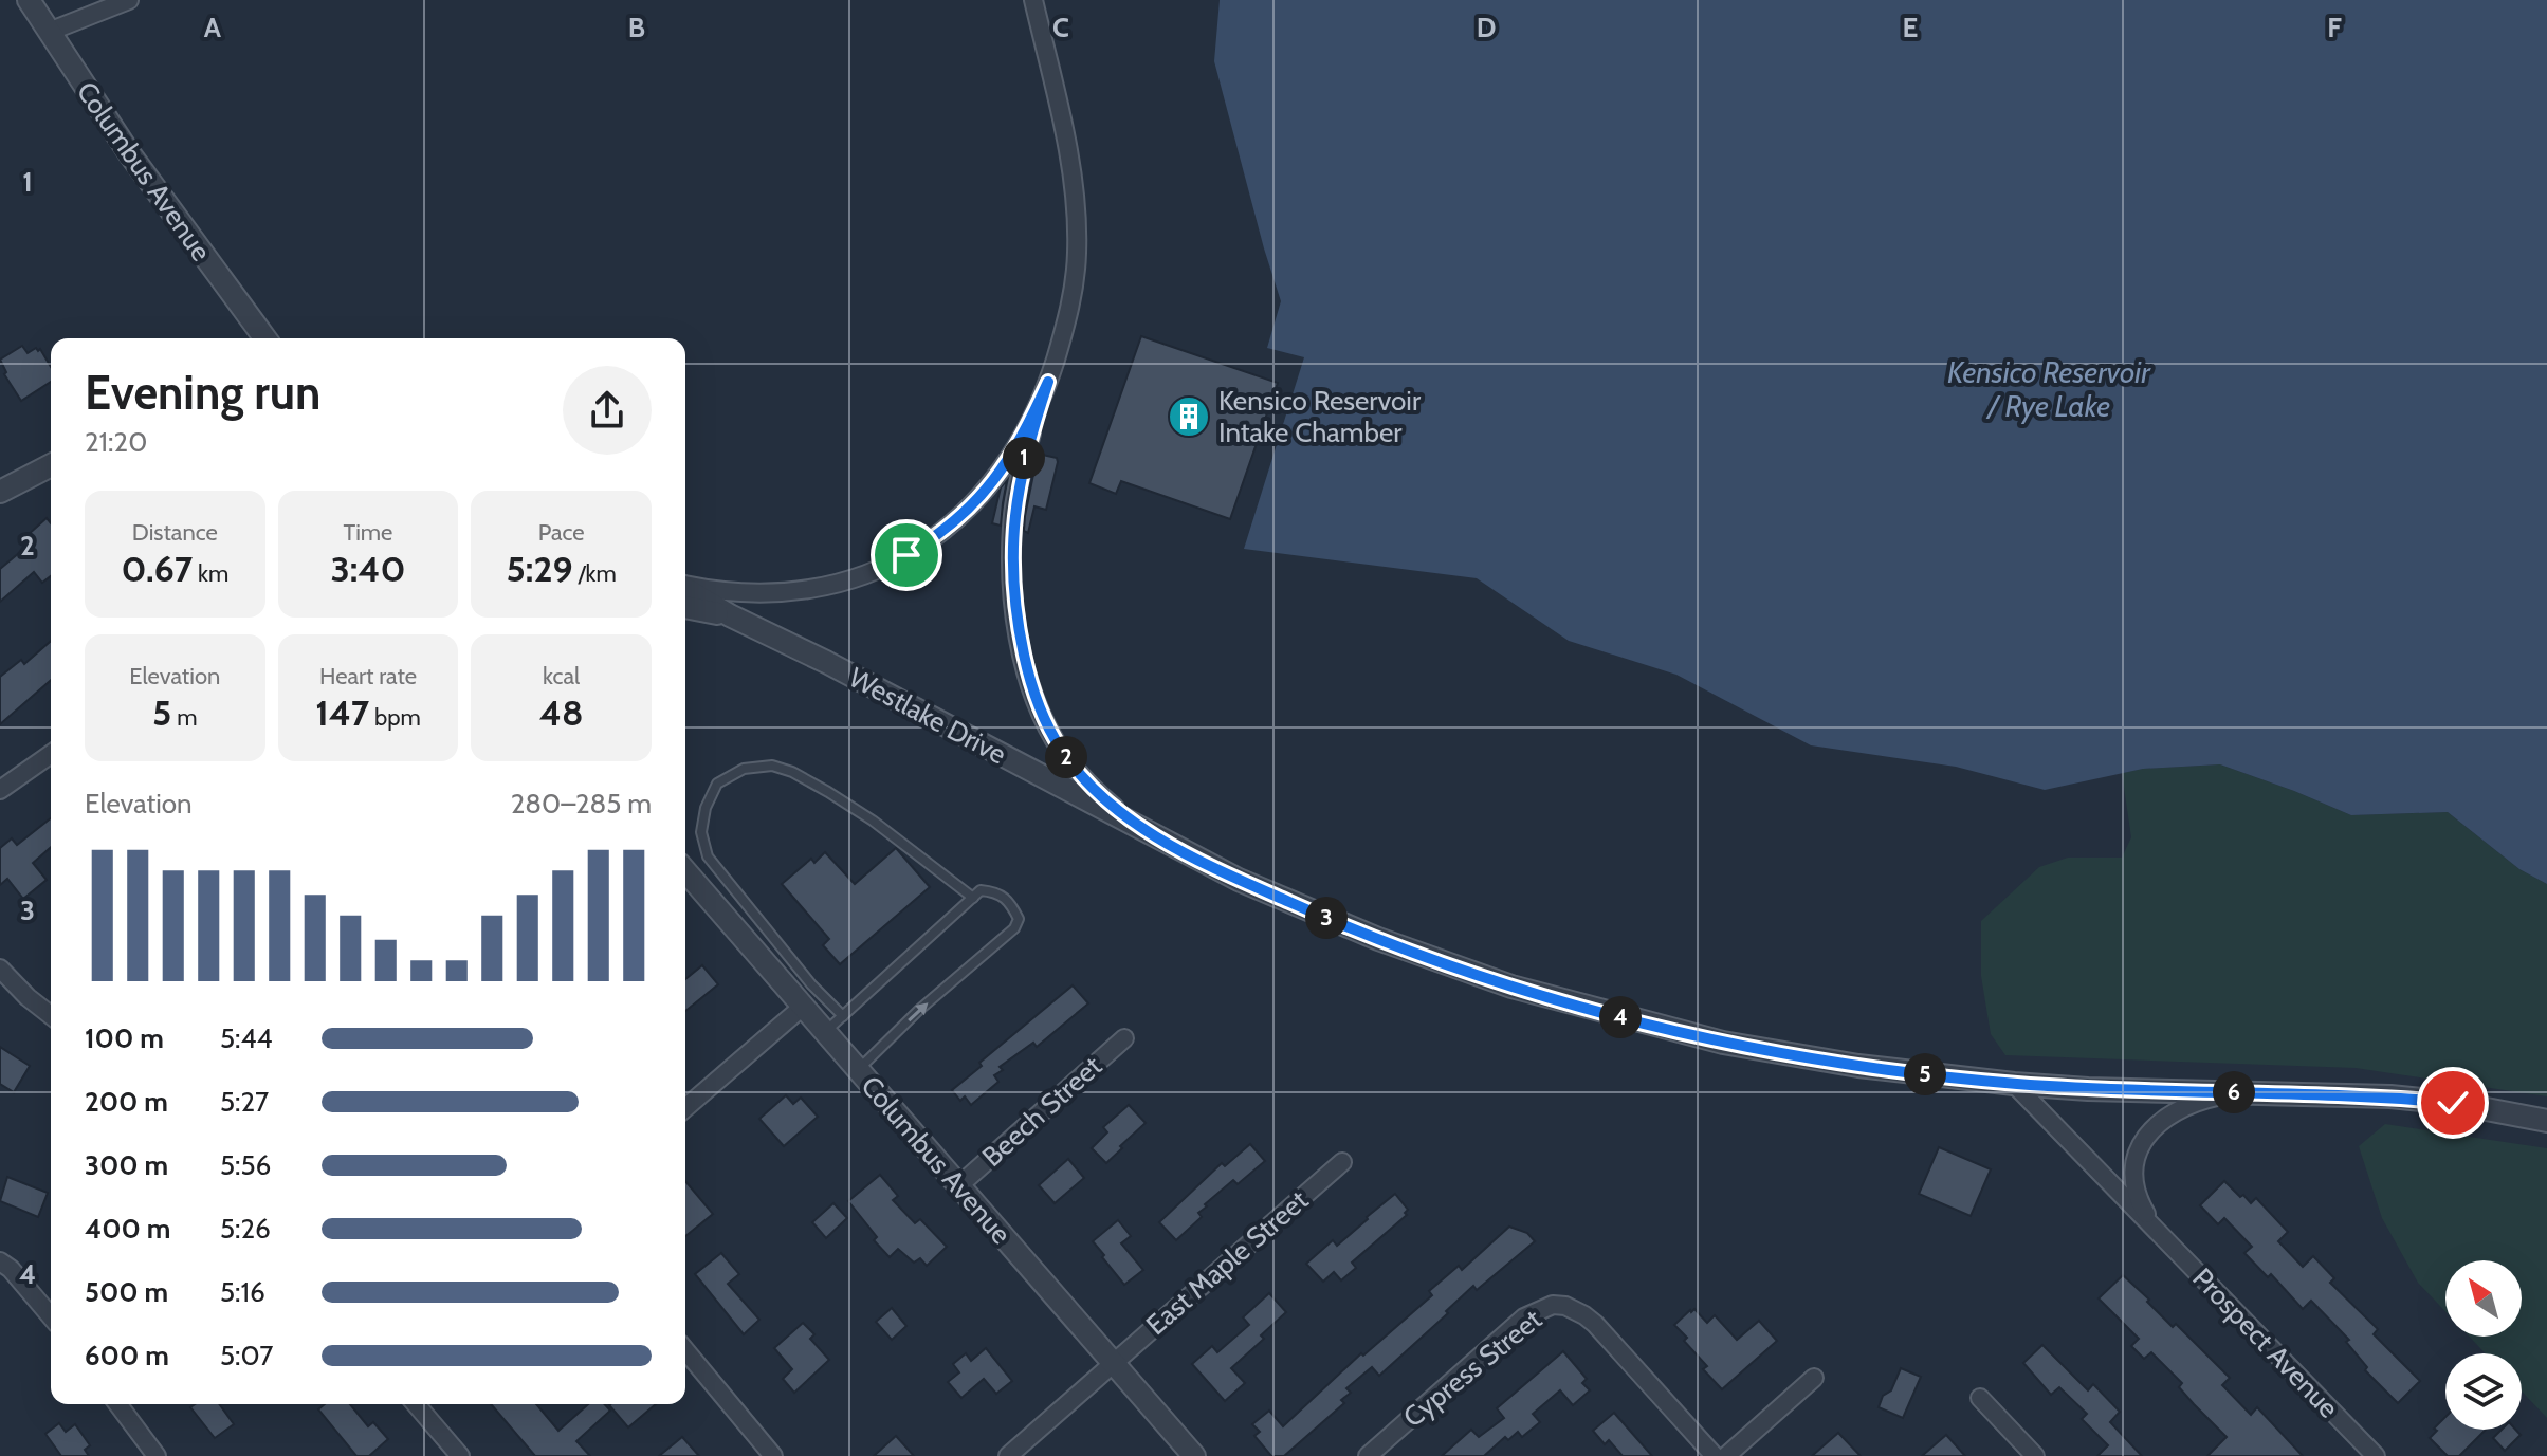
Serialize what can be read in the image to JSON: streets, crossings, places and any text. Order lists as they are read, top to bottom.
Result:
{
  "streets": {
    "street": [
      "Columbus Avenue",
      "Westlake Drive",
      "Beech Street",
      "East Maple Street",
      "Prospect Avenue",
      "Cypress Street"
    ]
  },
  "crossings": [
    ["Columbus Avenue", "Beech Street"],
    ["Columbus Avenue", "East Maple Street"],
    ["Westlake Drive", "Prospect Avenue"]
  ],
  "water": ["Kensico Reservoir / Rye Lake"],
  "places": {
    "building": ["Kensico Reservoir Intake Chamber"]
  },
  "north": "top left",
  "page": {
    "heading": ["Evening run", "21:20"],
    "pins": [
      "1",
      "2",
      "3",
      "4",
      "5",
      "6"
    ],
    "stats": [
      ["Distance", "0.67 km"],
      ["Time", "3:40"],
      ["Pace", "5:29 /km"],
      ["Elevation", "5 m"],
      ["Heart rate", "147 bpm"],
      ["kcal", "48"]
    ],
    "chart": ["Elevation", "280–285 m"],
    "list": [
      {
        "name": "100 m",
        "note": "5:44"
      },
      {
        "name": "200 m",
        "note": "5:27"
      },
      {
        "name": "300 m",
        "note": "5:56"
      },
      {
        "name": "400 m",
        "note": "5:26"
      },
      {
        "name": "500 m",
        "note": "5:16"
      },
      {
        "name": "600 m",
        "note": "5:07"
      }
    ]
  },
  "grid": {
    "columns": [
      "A",
      "B",
      "C",
      "D",
      "E",
      "F"
    ],
    "rows": [
      "1",
      "2",
      "3",
      "4"
    ]
  }
}
